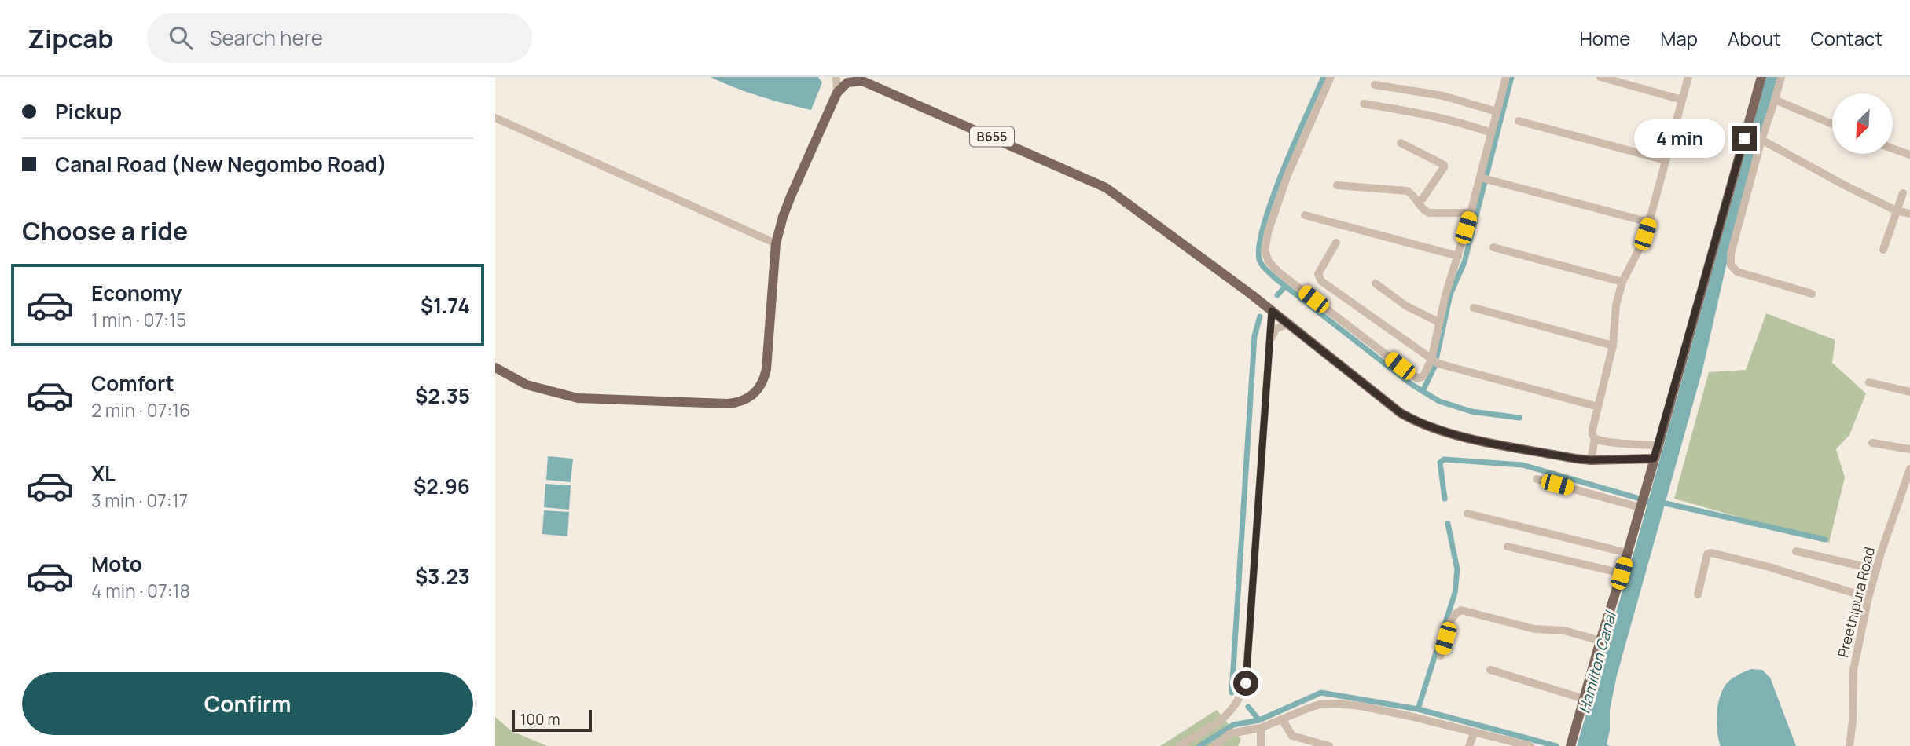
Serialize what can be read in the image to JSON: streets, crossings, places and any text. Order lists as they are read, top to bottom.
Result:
{
  "streets": {
    "main road": ["B655"],
    "street": ["Preethipura Road"]
  },
  "water": ["Hamilton Canal"],
  "scale_bar": "100 m",
  "north": "bottom left",
  "page": {
    "header": "Zipcab",
    "search": "Search here",
    "nav": [
      "Home",
      "Map",
      "About",
      "Contact"
    ],
    "banner": ["Pickup", "Canal Road (New Negombo Road)"],
    "bubble": "4 min",
    "heading": "Choose a ride",
    "list": [
      {
        "name": "Economy",
        "note": "1 min · 07:15",
        "value": "$1.74"
      },
      {
        "name": "Comfort",
        "note": "2 min · 07:16",
        "value": "$2.35"
      },
      {
        "name": "XL",
        "note": "3 min · 07:17",
        "value": "$2.96"
      },
      {
        "name": "Moto",
        "note": "4 min · 07:18",
        "value": "$3.23"
      }
    ],
    "buttons": "Confirm",
    "scale": "100 m"
  }
}
